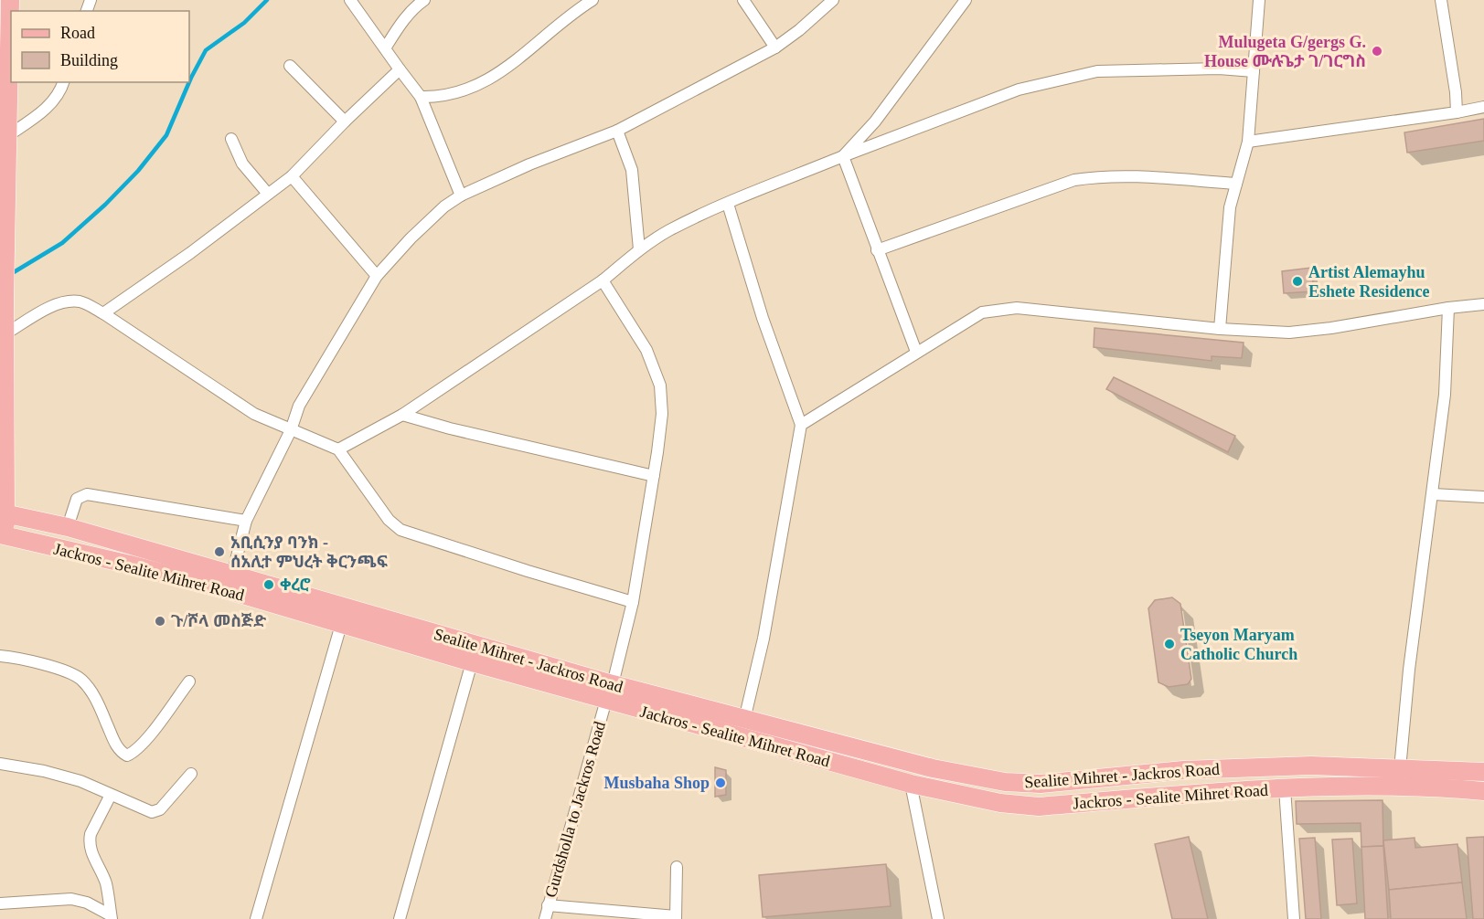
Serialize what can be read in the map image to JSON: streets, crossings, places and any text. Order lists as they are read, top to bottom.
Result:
{
  "streets": {
    "main road": ["Jackros - Sealite Mihret Road", "Sealite Mihret - Jackros Road"],
    "street": ["Gurdsholla to Jackros Road"]
  },
  "crossings": [
    ["Jackros - Sealite Mihret Road", "Sealite Mihret - Jackros Road"],
    ["Jackros - Sealite Mihret Road", "Gurdsholla to Jackros Road"],
    ["Sealite Mihret - Jackros Road", "Gurdsholla to Jackros Road"]
  ],
  "places": [
    "Mulugeta G/gergs G. House ሙሉጌታ ገ/ገርግስ",
    "Artist Alemayhu Eshete Residence",
    "አቢሲንያ ባንክ - ሰአሊተ ምህረት ቅርንጫፍ",
    "ቀረሮ",
    "ጉ/ሾላ መስጅድ",
    "Tseyon Maryam Catholic Church",
    "Musbaha Shop"
  ],
  "legend": ["Road", "Building"]
}
